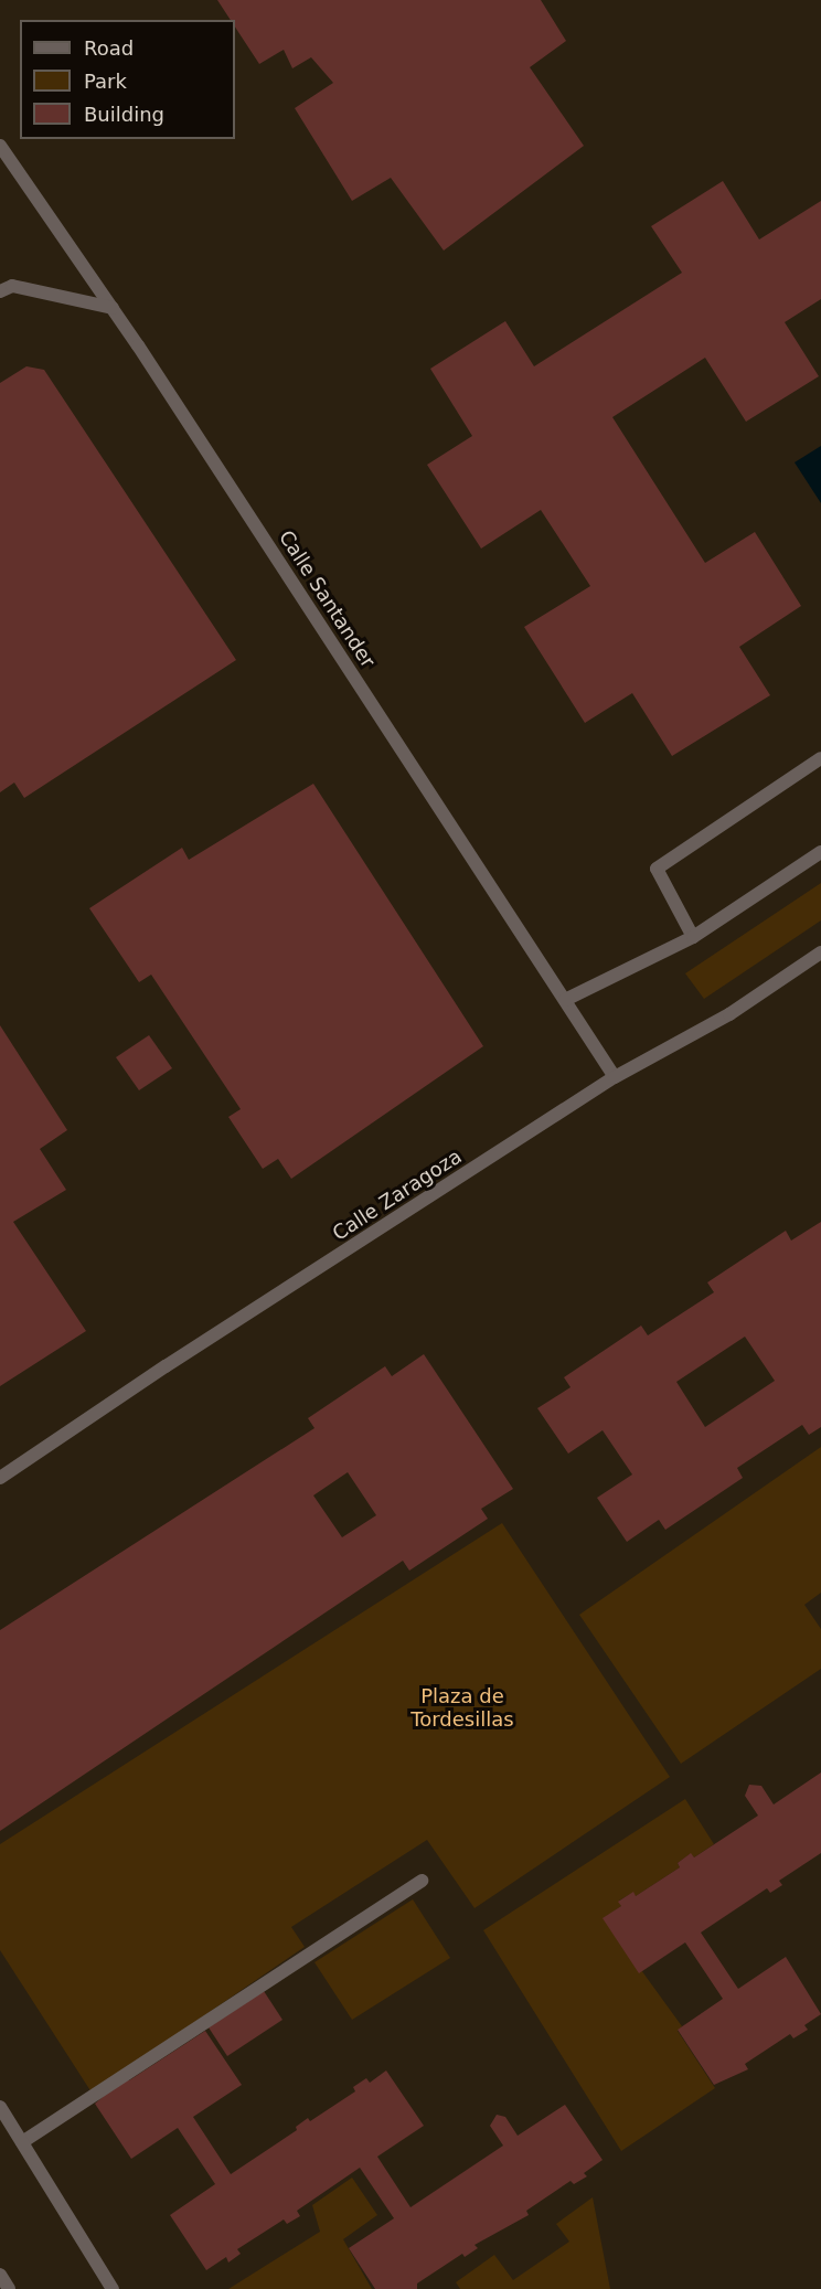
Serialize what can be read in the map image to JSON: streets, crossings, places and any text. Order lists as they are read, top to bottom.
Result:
{
  "streets": {
    "street": ["Calle Santander", "Calle Zaragoza"]
  },
  "crossings": [
    ["Calle Santander", "Calle Zaragoza"]
  ],
  "parks": ["Plaza de Tordesillas"],
  "legend": ["Road", "Park", "Building"]
}
